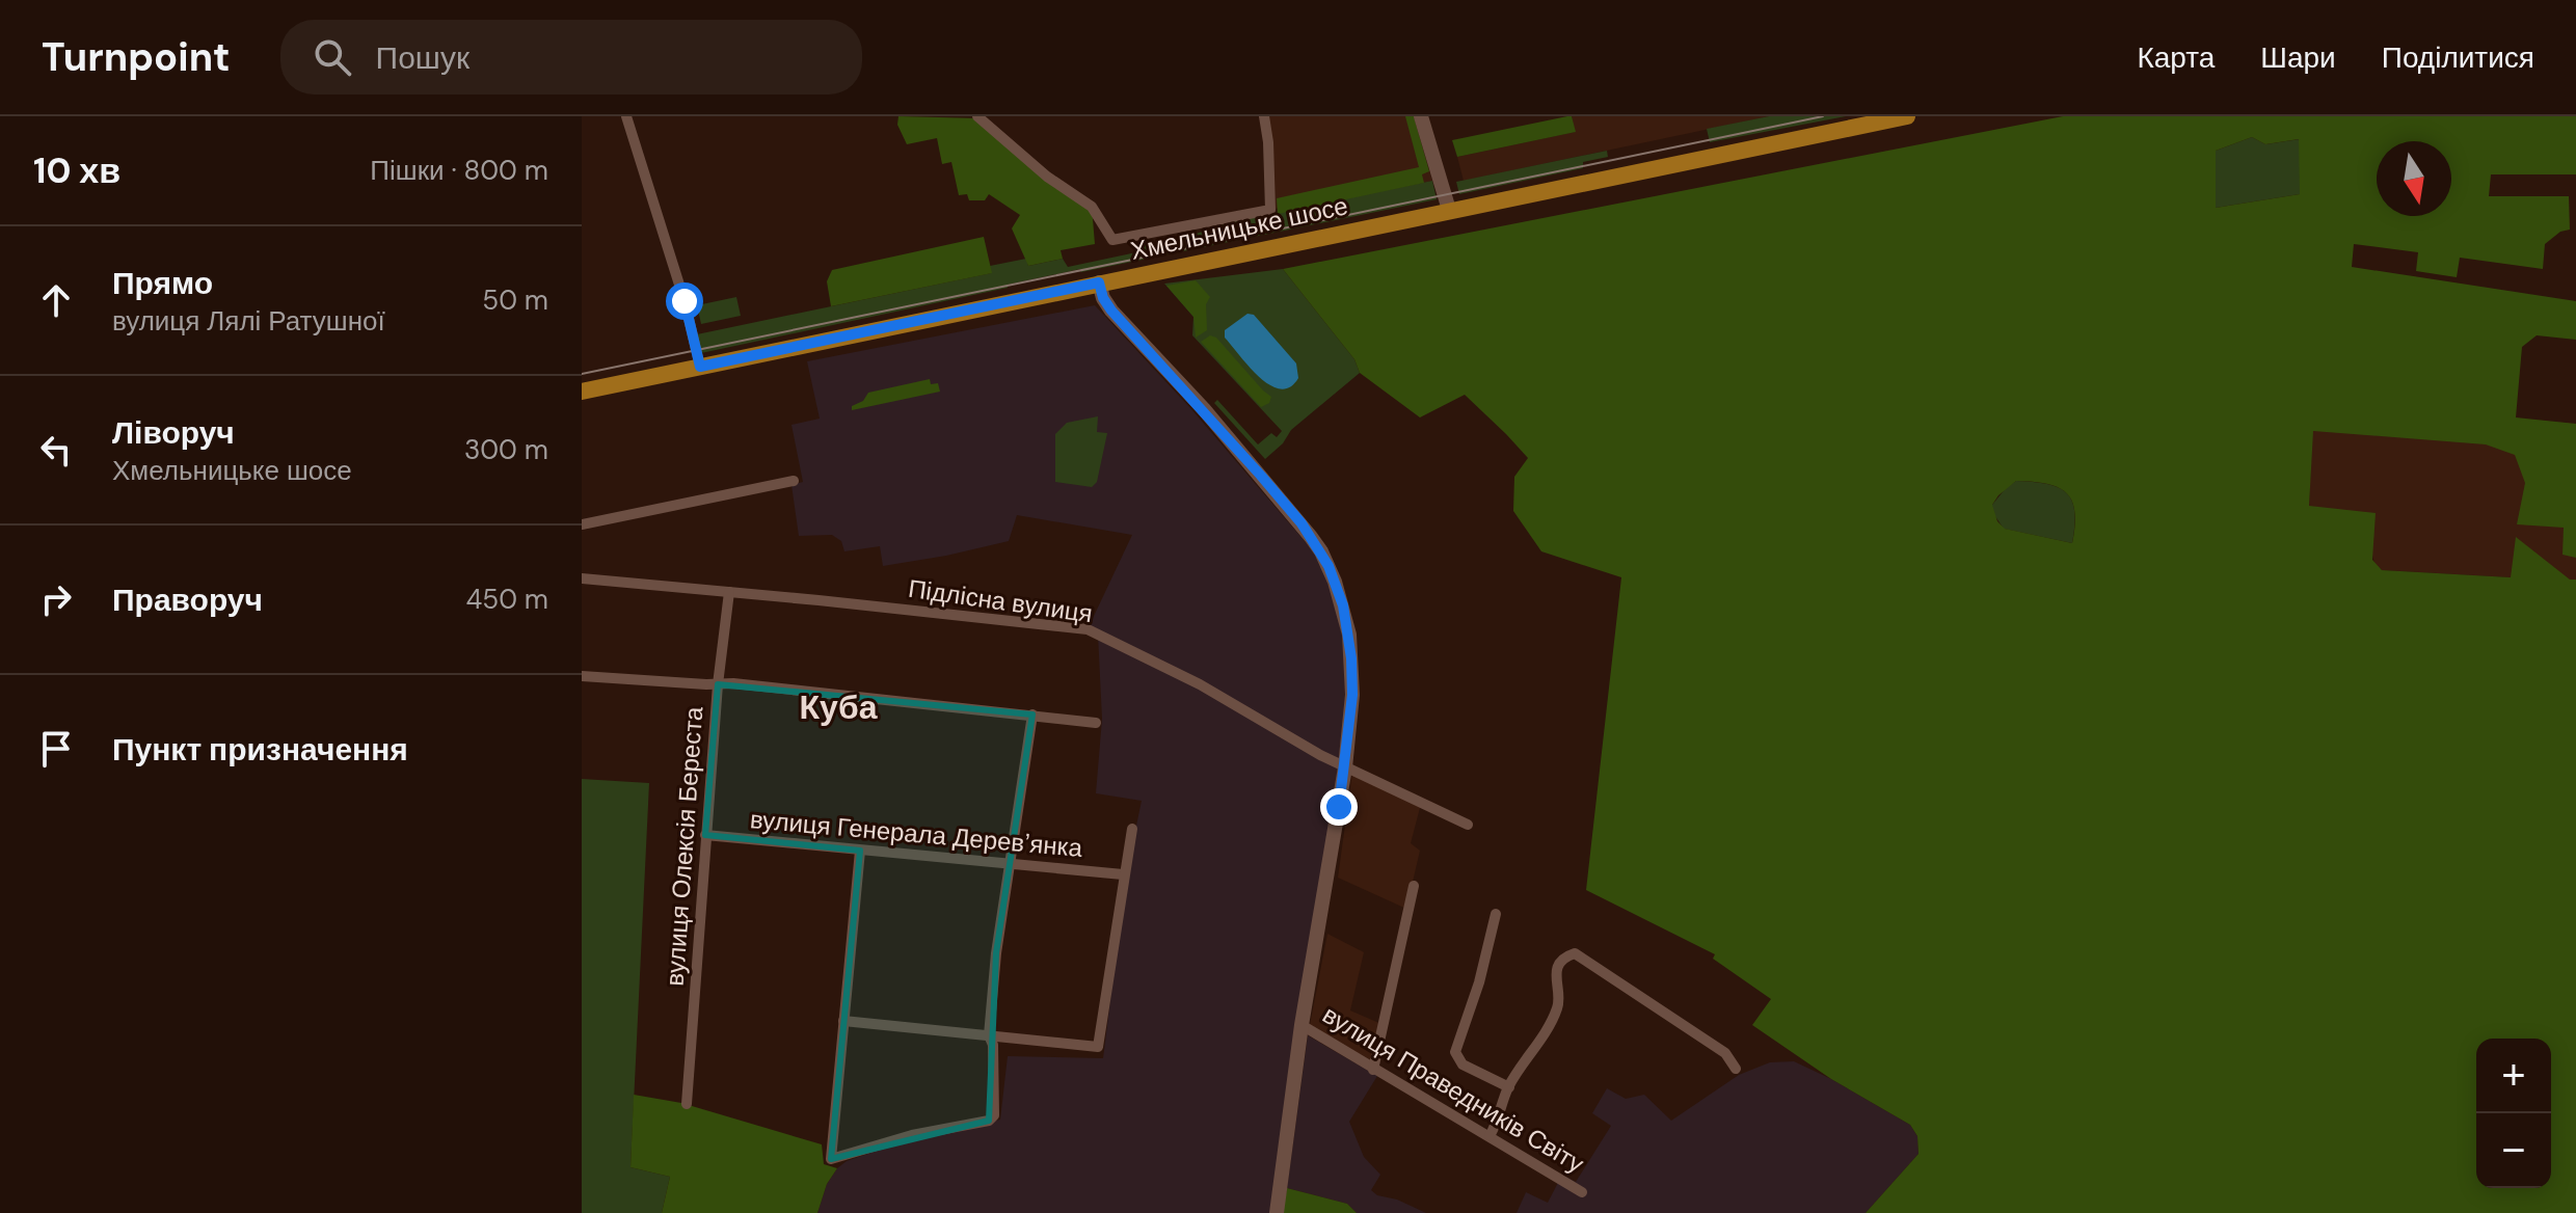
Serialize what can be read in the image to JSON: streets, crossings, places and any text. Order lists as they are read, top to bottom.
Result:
{
  "streets": {
    "main road": ["Хмельницьке шосе", "вулиця Праведників Світу"],
    "street": ["Підлісна вулиця", "вулиця Генерала Деревʼянка", "вулиця Олексія Береста"]
  },
  "crossings": [
    ["Хмельницьке шосе", "вулиця Праведників Світу"],
    ["Підлісна вулиця", "вулиця Олексія Береста"],
    ["Підлісна вулиця", "вулиця Праведників Світу"],
    ["вулиця Генерала Деревʼянка", "вулиця Олексія Береста"]
  ],
  "districts": ["Куба"],
  "north": "bottom",
  "page": {
    "header": "Turnpoint",
    "search": "Пошук",
    "nav": ["Карта", "Шари", "Поділитися"],
    "heading": ["10 хв", "Пішки · 800 m"],
    "list": [
      ["Прямо", "вулиця Лялі Ратушної", "50 m"],
      ["Ліворуч", "Хмельницьке шосе", "300 m"],
      ["Праворуч", "450 m"],
      "Пункт призначення"
    ],
    "map_buttons": ["+", "−"]
  }
}
